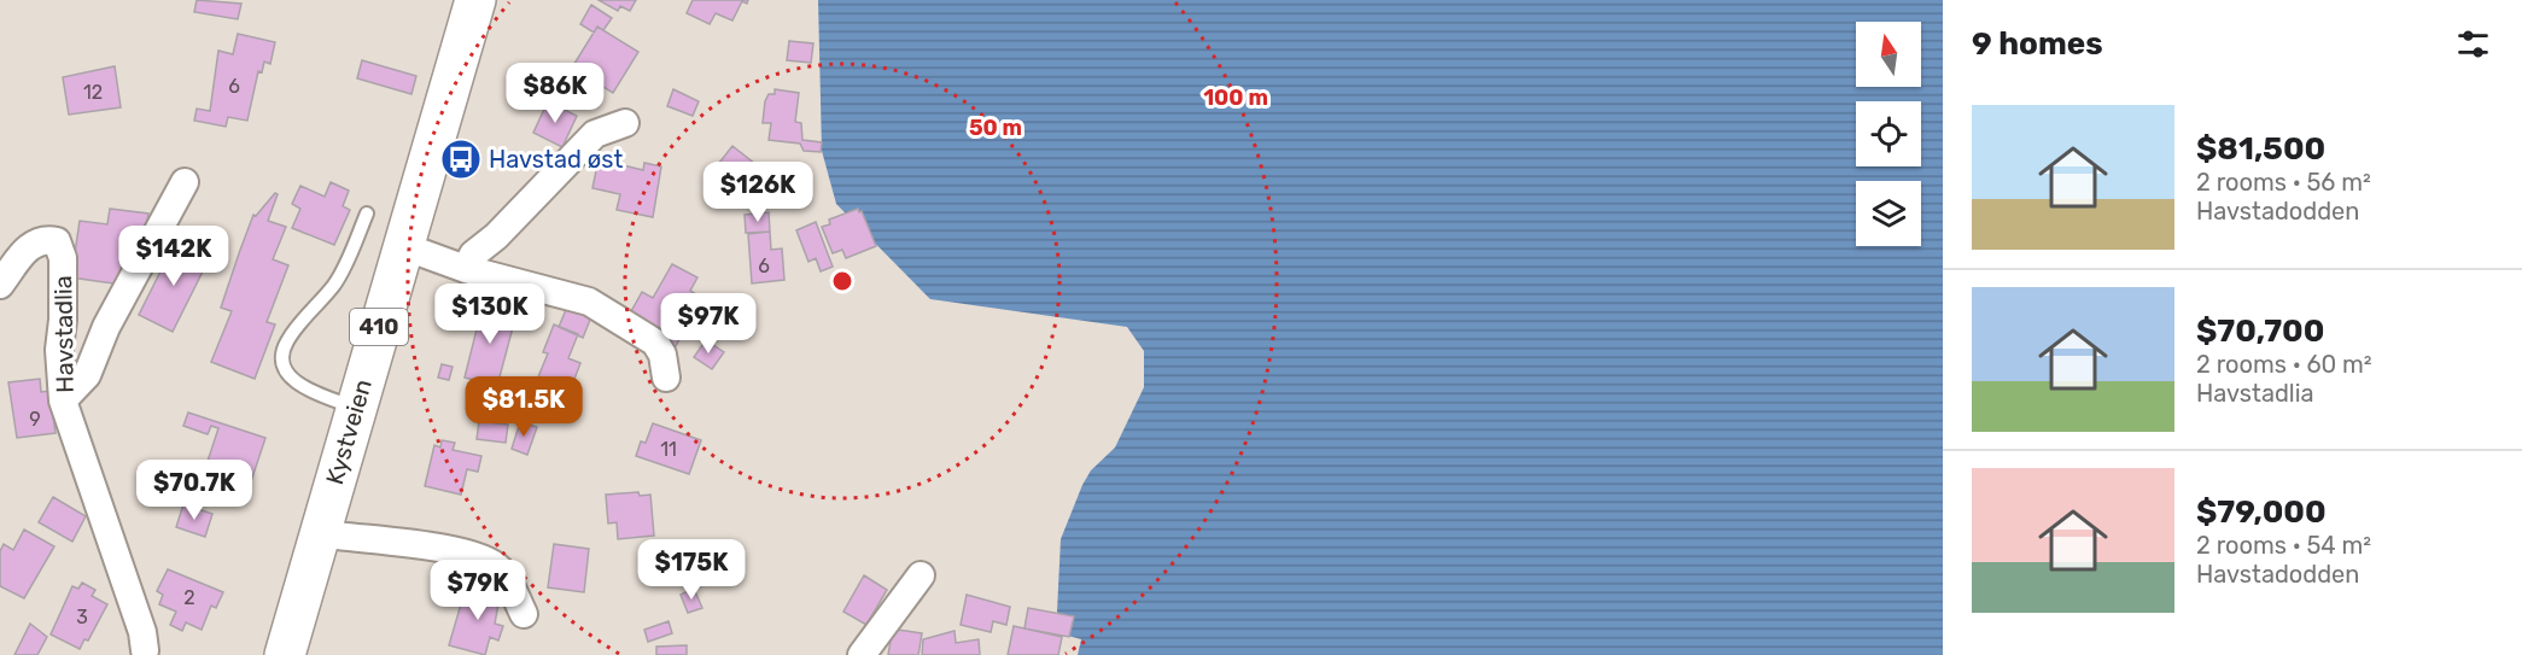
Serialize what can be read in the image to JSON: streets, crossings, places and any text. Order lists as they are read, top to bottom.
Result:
{
  "streets": {
    "main road": ["410", "Kystveien"],
    "street": ["Havstadlia"]
  },
  "places": {
    "bus stop": ["Havstad øst"]
  },
  "house_numbers": [
    "6",
    "12",
    "6",
    "9",
    "11",
    "2",
    "3"
  ],
  "north": "top",
  "page": {
    "heading": "9 homes",
    "price": [
      "$86K",
      "$126K",
      "$142K",
      "$130K",
      "$97K",
      "$81.5K",
      "$70.7K",
      "$175K",
      "$79K"
    ],
    "list": [
      {
        "name": "$81,500",
        "note": "2 rooms · 56 m² · Havstadodden"
      },
      {
        "name": "$70,700",
        "note": "2 rooms · 60 m² · Havstadlia"
      },
      {
        "name": "$79,000",
        "note": "2 rooms · 54 m² · Havstadodden"
      }
    ]
  },
  "rings": ["100 m", "50 m"]
}
